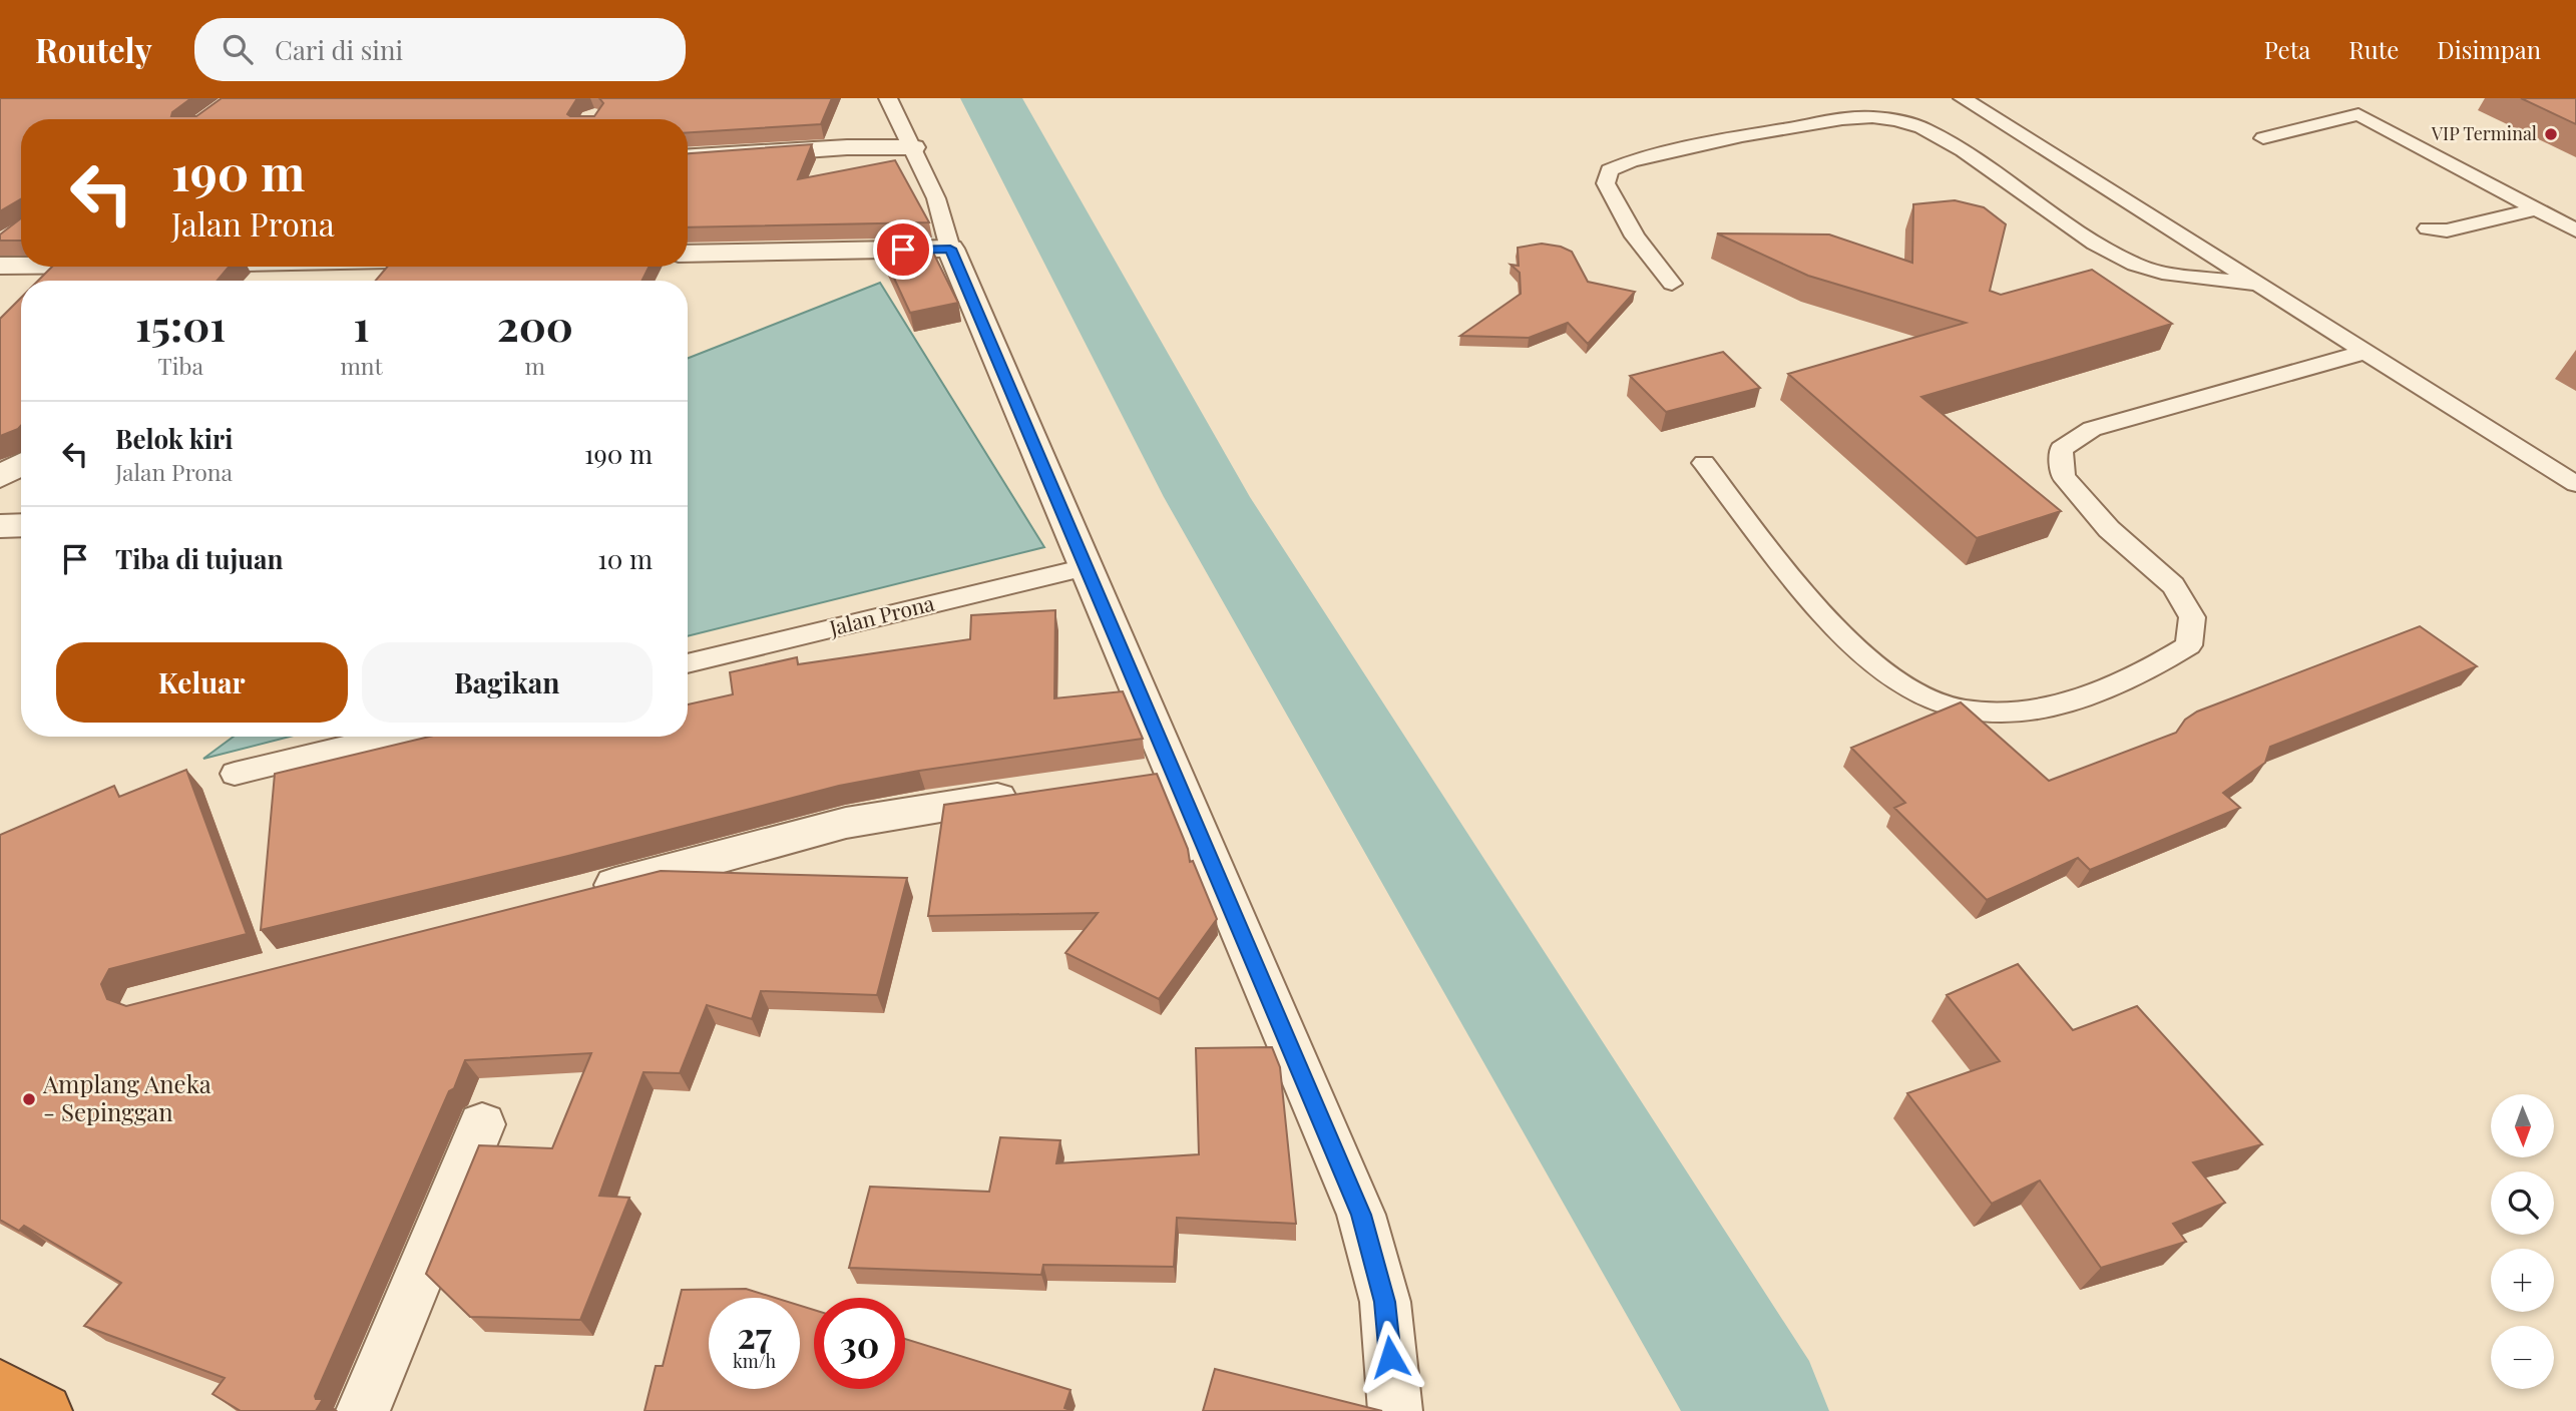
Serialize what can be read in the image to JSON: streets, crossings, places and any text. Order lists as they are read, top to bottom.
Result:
{
  "streets": {
    "lane": ["Jalan Prona"]
  },
  "places": ["VIP Terminal", "Amplang Aneka - Sepinggan"],
  "north": "bottom",
  "page": {
    "header": "Routely",
    "search": "Cari di sini",
    "nav": ["Peta", "Rute", "Disimpan"],
    "turn": ["190 m", "Jalan Prona"],
    "eta": [
      "15:01",
      "Tiba",
      "1",
      "mnt",
      "200",
      "m"
    ],
    "list": [
      {
        "name": "Belok kiri",
        "note": "Jalan Prona",
        "value": "190 m"
      },
      {
        "name": "Tiba di tujuan",
        "value": "10 m"
      }
    ],
    "buttons": ["Keluar", "Bagikan"],
    "map_buttons": ["+", "−"],
    "speed": "27 km/h",
    "limit": "30"
  }
}
